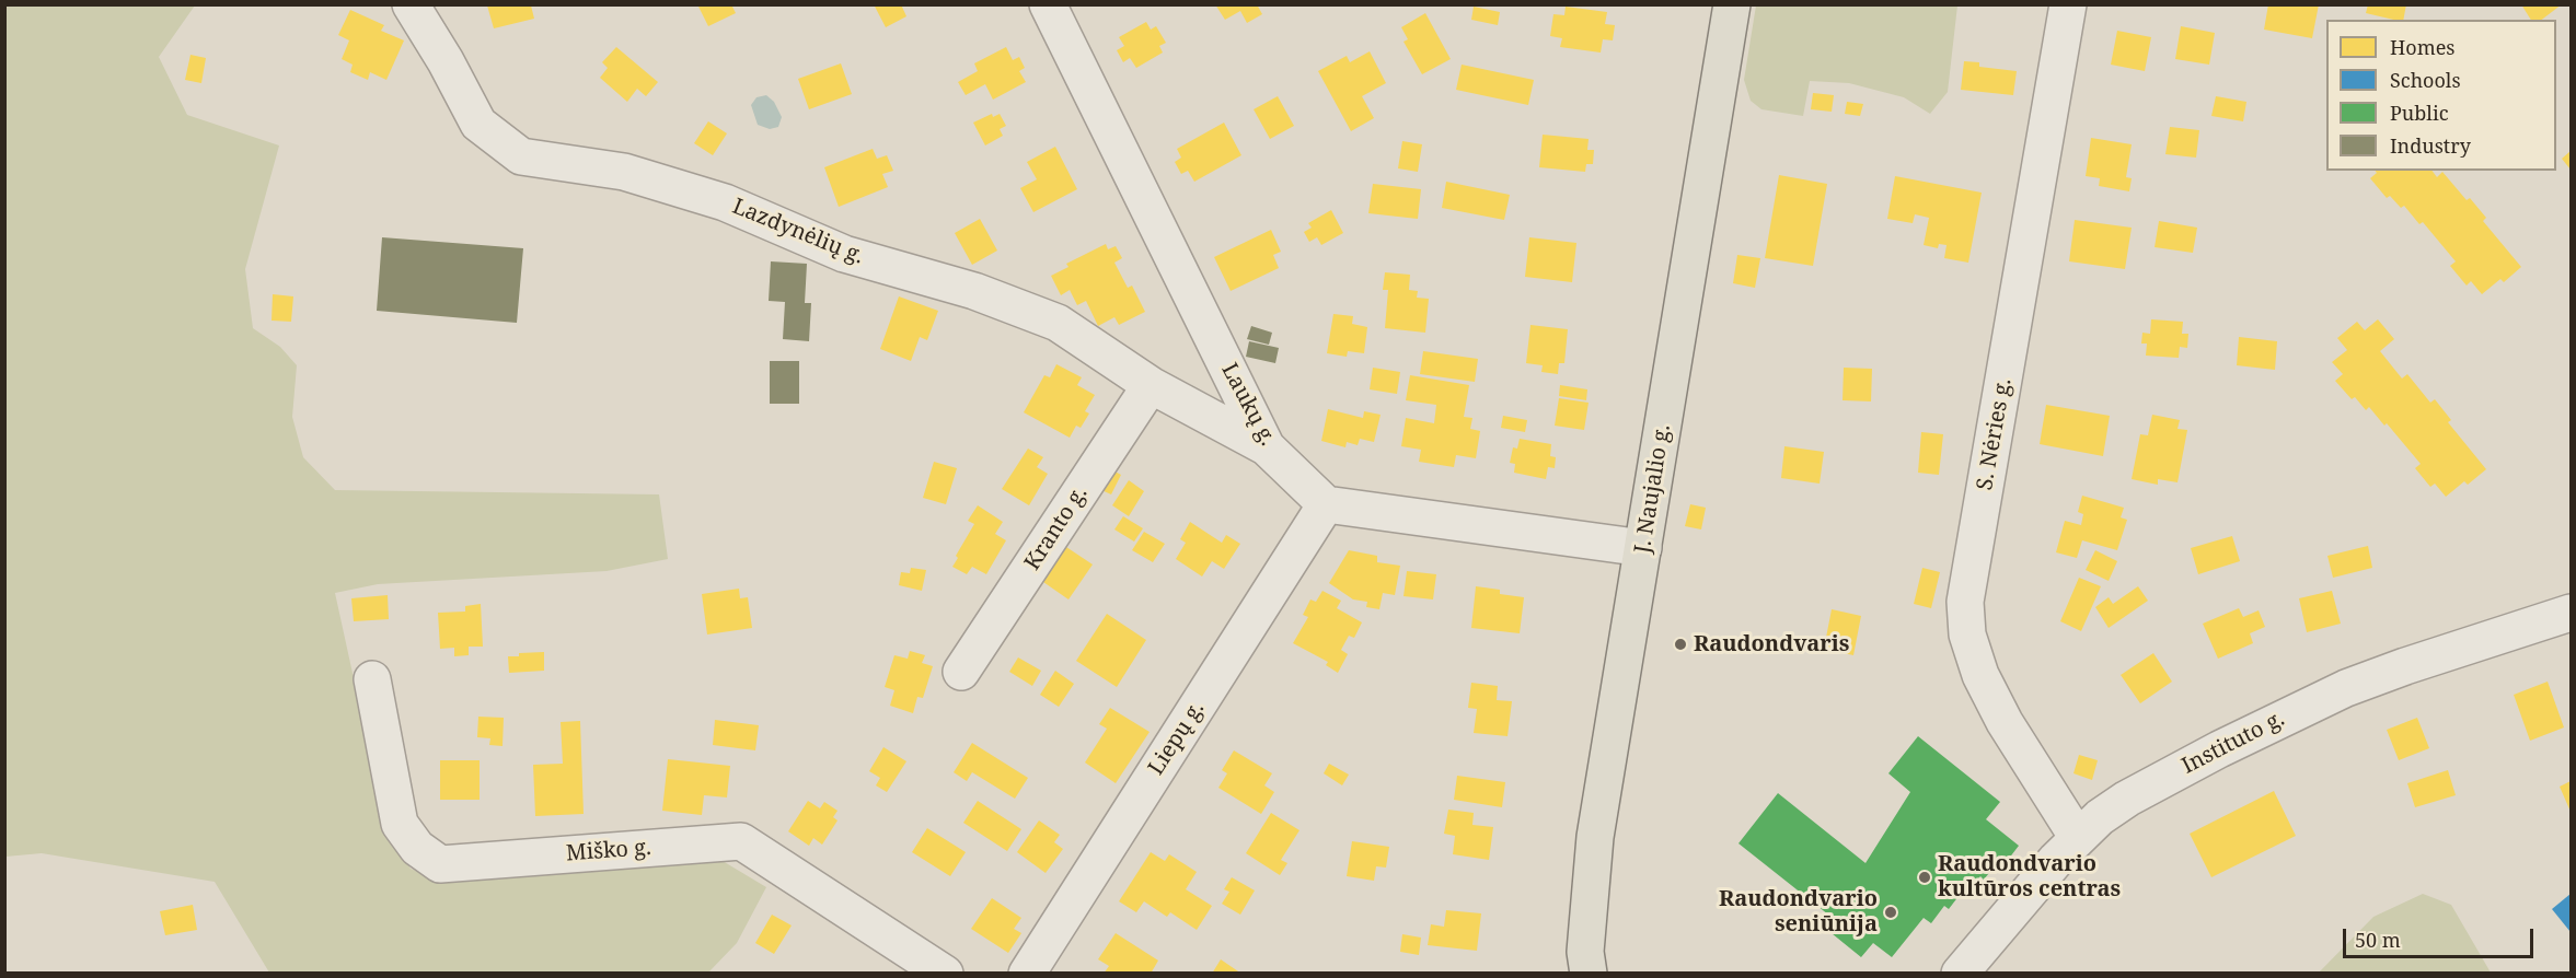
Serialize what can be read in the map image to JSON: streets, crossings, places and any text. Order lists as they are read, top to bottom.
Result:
{
  "streets": {
    "main road": ["J. Naujalio g."],
    "street": [
      "Lazdynėlių g.",
      "Laukų g.",
      "S. Nėries g.",
      "Kranto g.",
      "Liepų g.",
      "Instituto g.",
      "Miško g."
    ]
  },
  "crossings": [
    ["Lazdynėlių g.", "Laukų g."],
    ["Lazdynėlių g.", "Kranto g."],
    ["Laukų g.", "Liepų g."],
    ["S. Nėries g.", "Instituto g."]
  ],
  "places": ["Raudondvaris", "Raudondvario kultūros centras", "Raudondvario seniūnija"],
  "legend": [
    "Homes",
    "Schools",
    "Public",
    "Industry"
  ],
  "scale_bar": "50 m"
}
